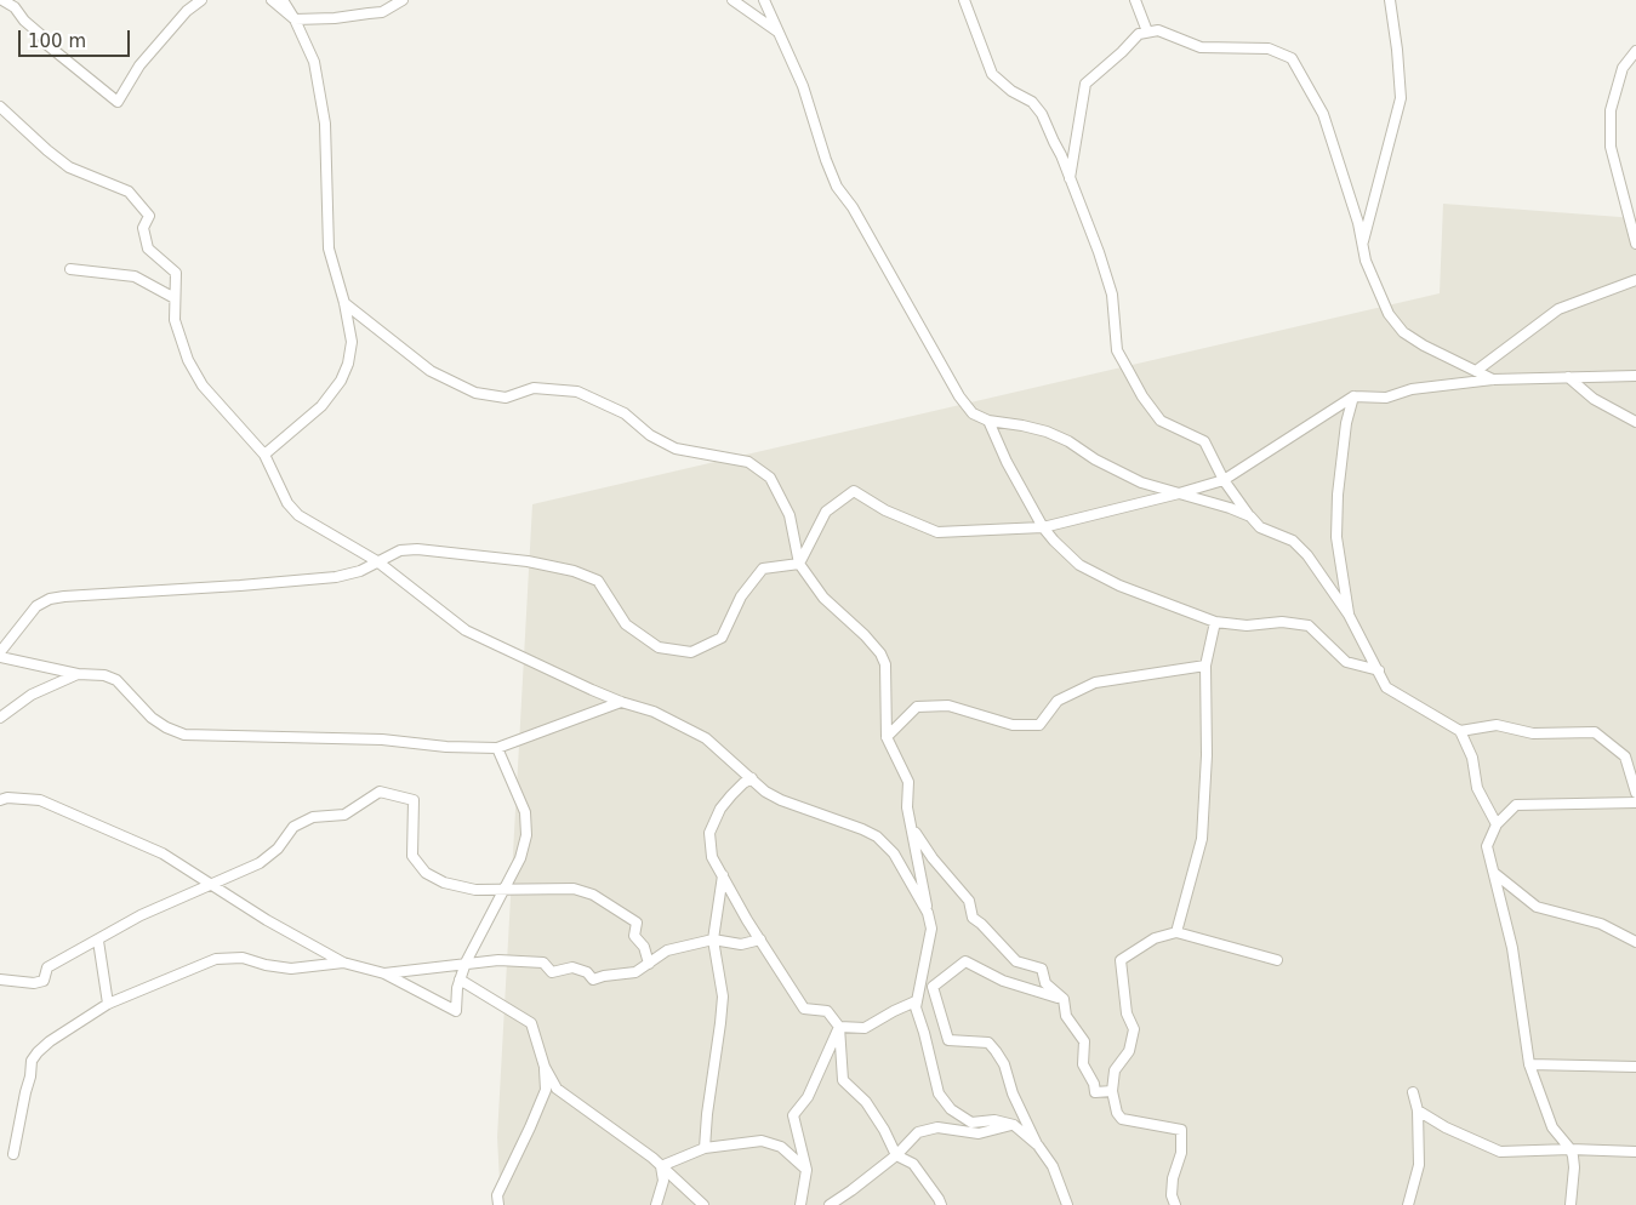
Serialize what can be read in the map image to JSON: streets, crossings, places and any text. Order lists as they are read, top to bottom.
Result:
{
  "scale_bar": "100 m"
}
